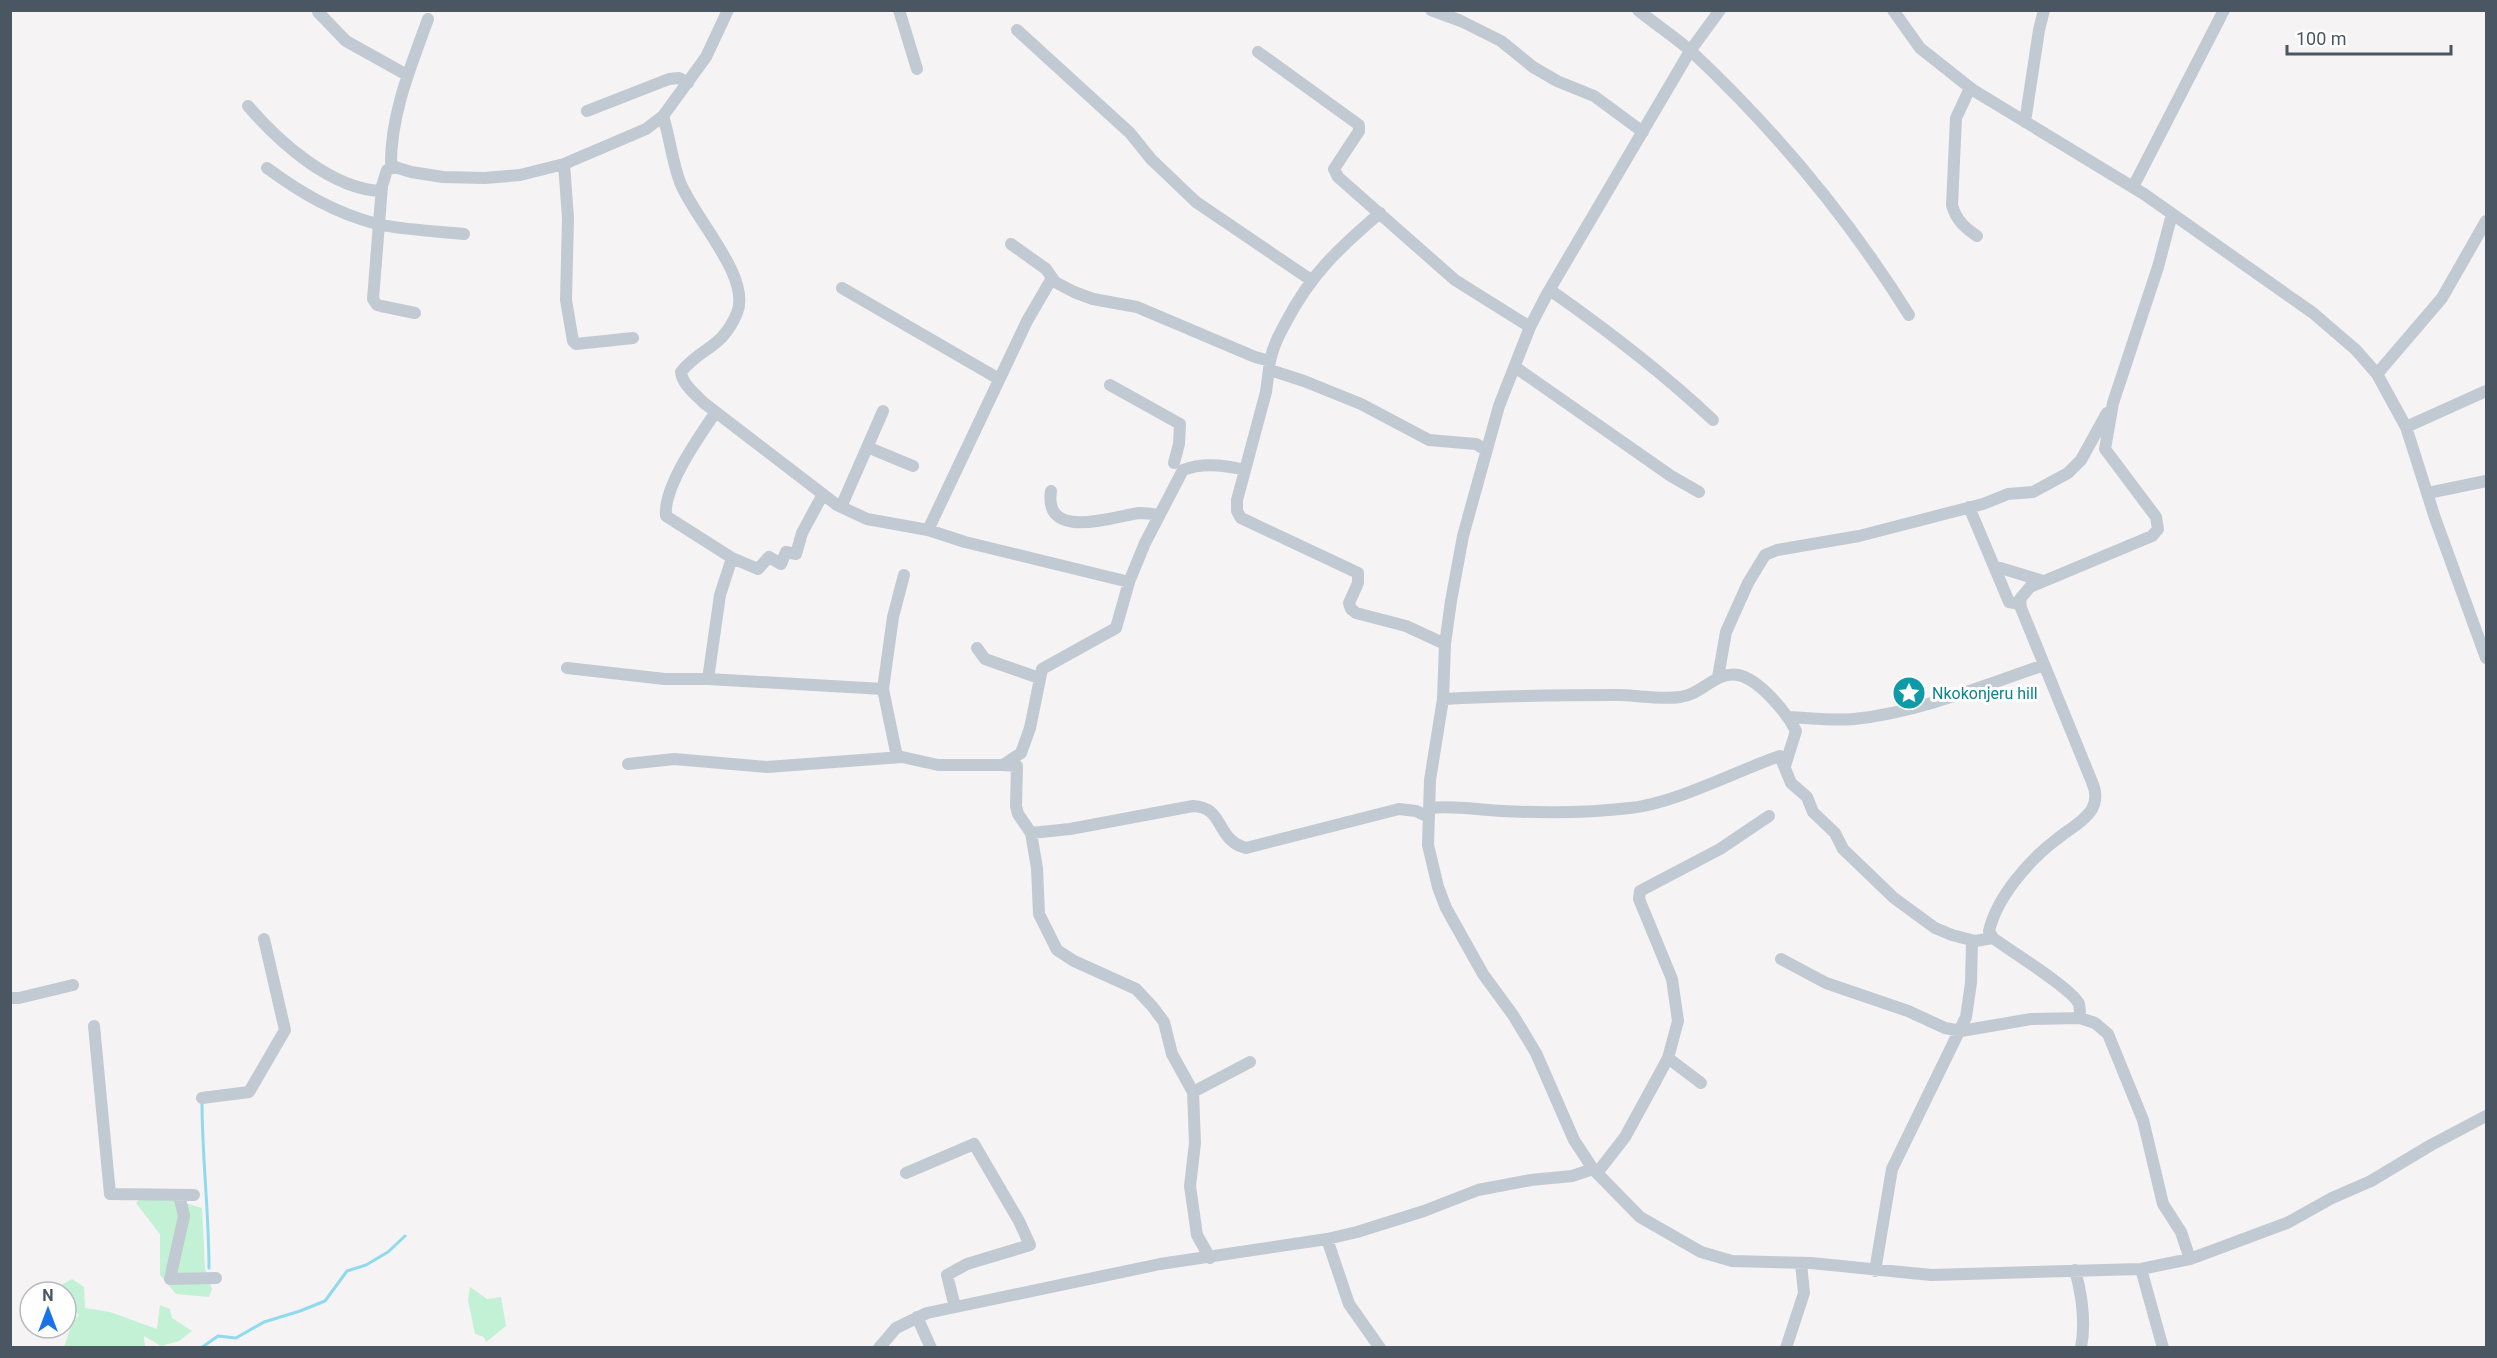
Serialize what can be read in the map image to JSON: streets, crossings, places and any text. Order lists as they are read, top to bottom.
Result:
{
  "places": {
    "place": ["Nkokonjeru hill"]
  },
  "scale_bar": "100 m",
  "north": "top"
}
